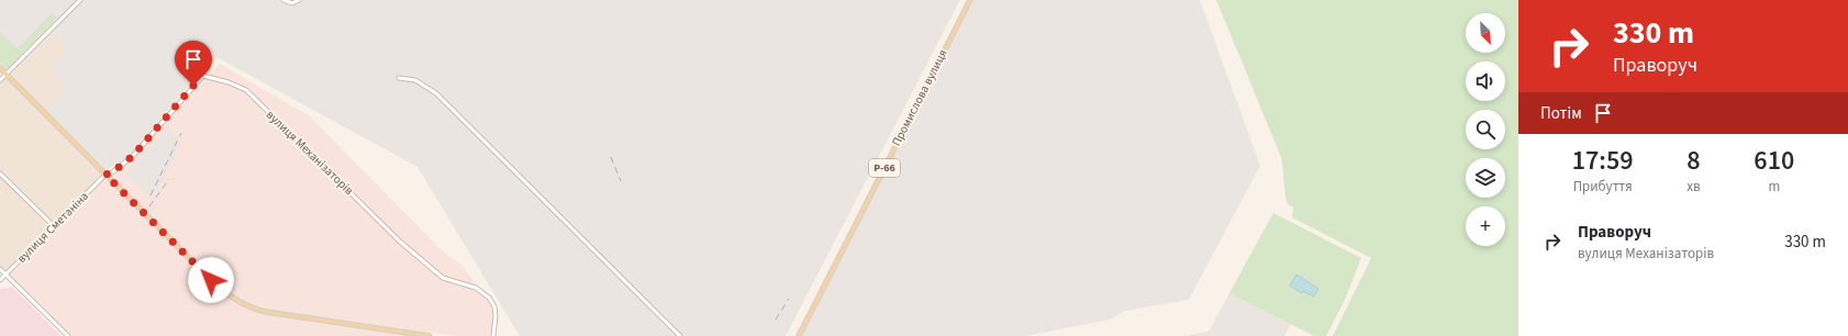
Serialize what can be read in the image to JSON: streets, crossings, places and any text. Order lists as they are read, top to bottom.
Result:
{
  "streets": {
    "main road": ["Промислова вулиця", "Р-66"],
    "street": ["вулиця Механізаторів", "вулиця Сметаніна"]
  },
  "crossings": [
    ["вулиця Механізаторів", "вулиця Сметаніна"]
  ],
  "north": "bottom right",
  "page": {
    "turn": ["330 m", "Праворуч"],
    "map_buttons": "+",
    "then": "Потім",
    "eta": [
      "17:59",
      "Прибуття",
      "8",
      "хв",
      "610",
      "m"
    ],
    "list": [
      {
        "name": "Праворуч",
        "note": "вулиця Механізаторів",
        "value": "330 m"
      }
    ]
  }
}
